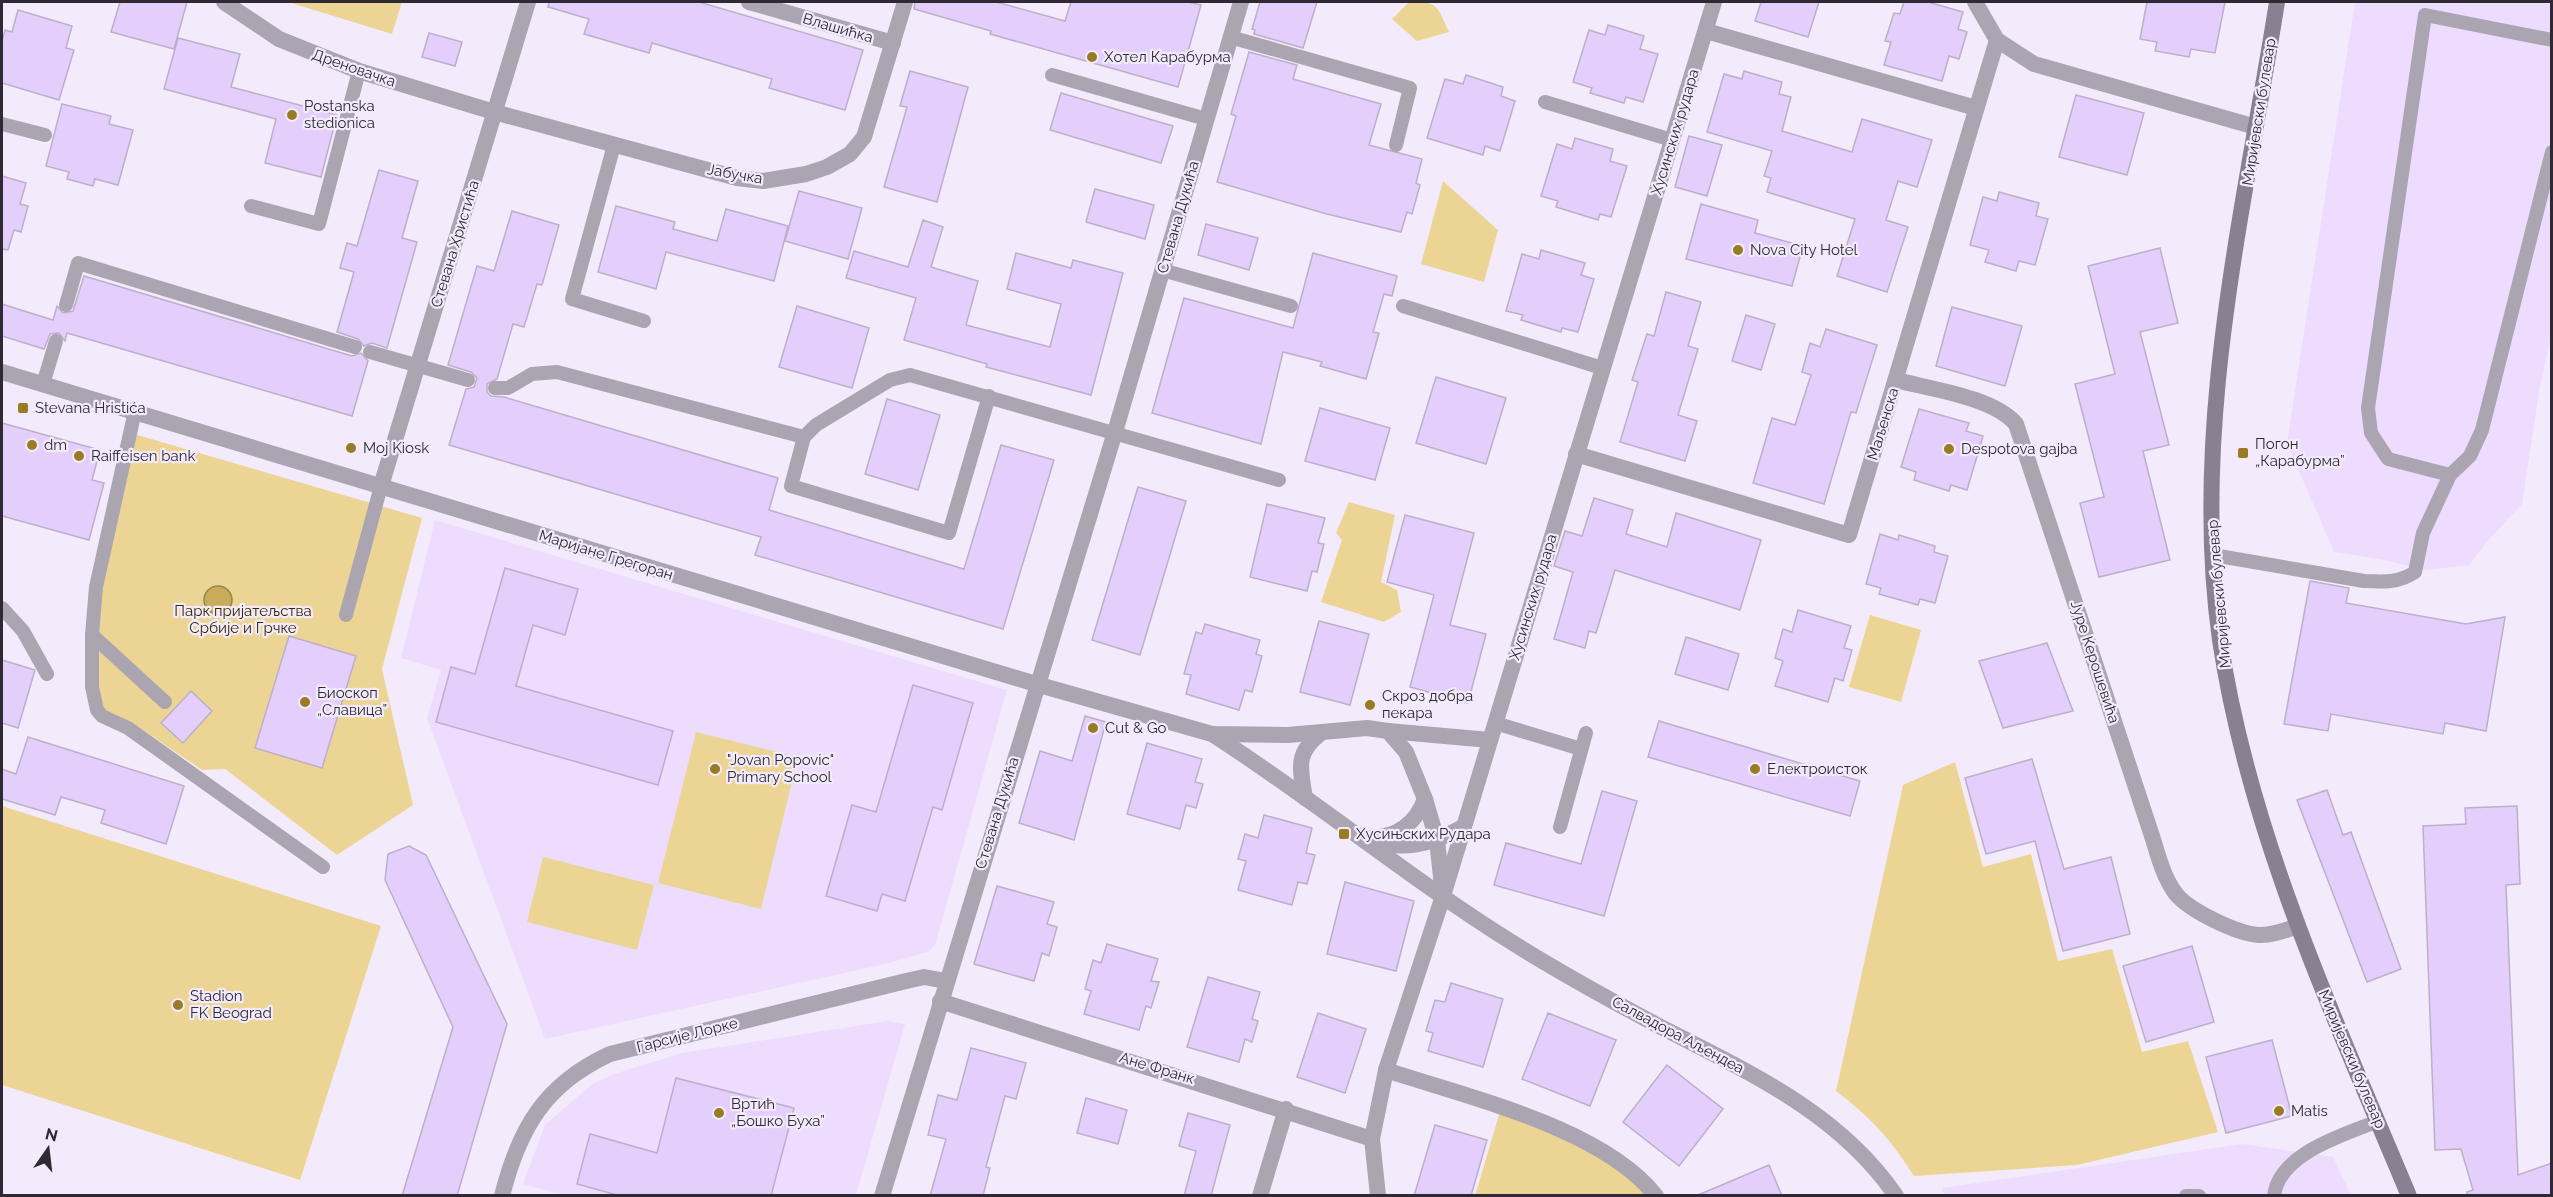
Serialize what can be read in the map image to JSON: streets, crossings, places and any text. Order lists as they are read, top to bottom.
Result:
{
  "streets": {
    "main road": ["Миријевски булевар"],
    "street": [
      "Влашићка",
      "Дреновачка",
      "Хусинских рудара",
      "Јабучка",
      "Стевана Дукића",
      "Стевана Христића",
      "Маљенска",
      "Маријане Грегоран",
      "Јуре Керошевића",
      "Гарсије Лорке",
      "Салвадора Аљендеа",
      "Ане Франк"
    ]
  },
  "crossings": [
    ["Влашићка", "Јабучка"],
    ["Дреновачка", "Јабучка"],
    ["Дреновачка", "Стевана Христића"],
    ["Миријевски булевар", "Јуре Керошевића"],
    ["Хусинских рудара", "Маљенска"],
    ["Хусинских рудара", "Маријане Грегоран"],
    ["Хусинских рудара", "Салвадора Аљендеа"],
    ["Хусинских рудара", "Ане Франк"],
    ["Јабучка", "Стевана Христића"],
    ["Стевана Дукића", "Маријане Грегоран"],
    ["Стевана Дукића", "Гарсије Лорке"],
    ["Стевана Дукића", "Ане Франк"],
    ["Стевана Христића", "Маријане Грегоран"],
    ["Маљенска", "Јуре Керошевића"],
    ["Маријане Грегоран", "Салвадора Аљендеа"]
  ],
  "parks": ["Парк пријатељства Србије и Грчке"],
  "places": {
    "other": [
      "Хотел Карабурма",
      "Postanska stedionica",
      "Nova City Hotel",
      "dm",
      "Moj Kiosk",
      "Despotova gajba",
      "Raiffeisen bank",
      "Биоскоп „Славица”",
      "Скроз добра пекара",
      "Cut & Go",
      "\"Jovan Popovic\" Primary School",
      "Електроисток",
      "Stadion FK Beograd",
      "Matis",
      "Вртић „Бошко Буха”"
    ],
    "transit": ["Stevana Hristića", "Погон „Карабурма”", "Хусињских Рудара"]
  },
  "north": "top"
}
